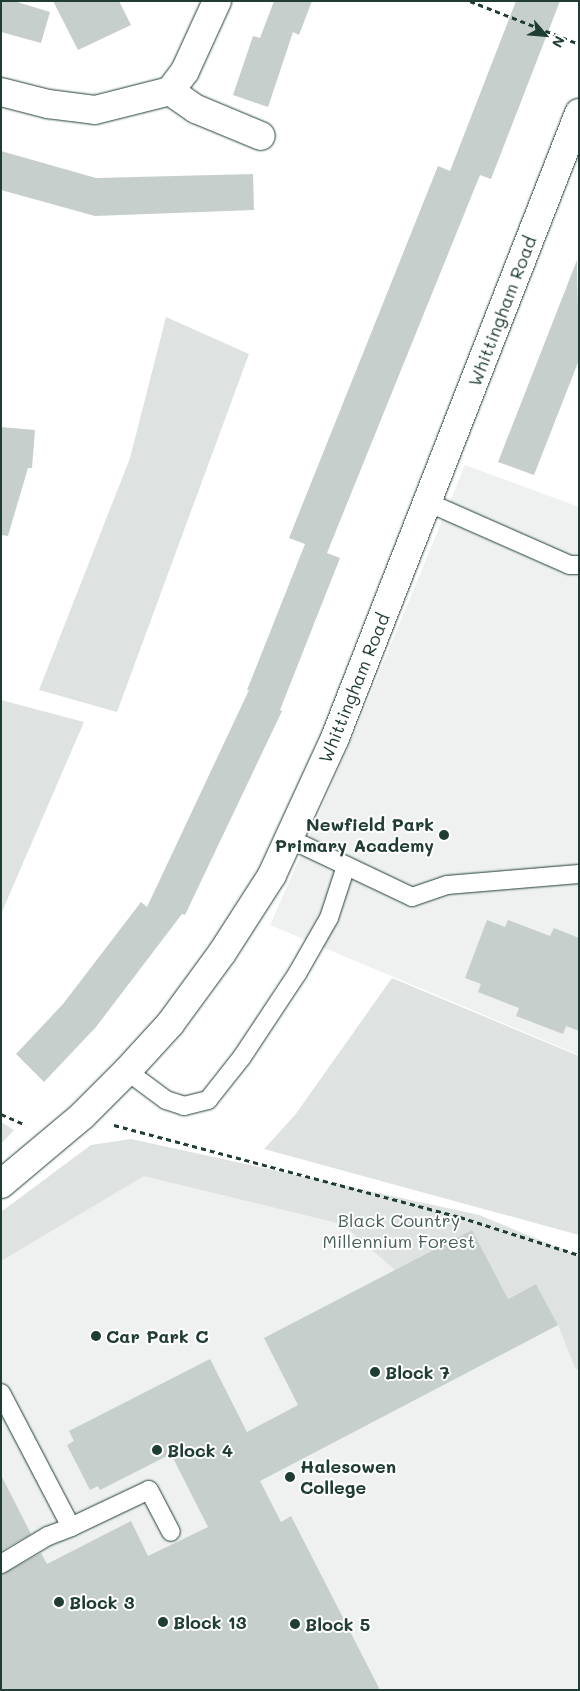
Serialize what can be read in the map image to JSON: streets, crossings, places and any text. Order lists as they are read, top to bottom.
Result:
{
  "streets": {
    "street": ["Whittingham Road"]
  },
  "parks": ["Black Country Millennium Forest"],
  "places": [
    "Newfield Park Primary Academy",
    "Car Park C",
    "Block 7",
    "Block 4",
    "Halesowen College",
    "Block 3",
    "Block 13",
    "Block 5"
  ],
  "north": "bottom right"
}
